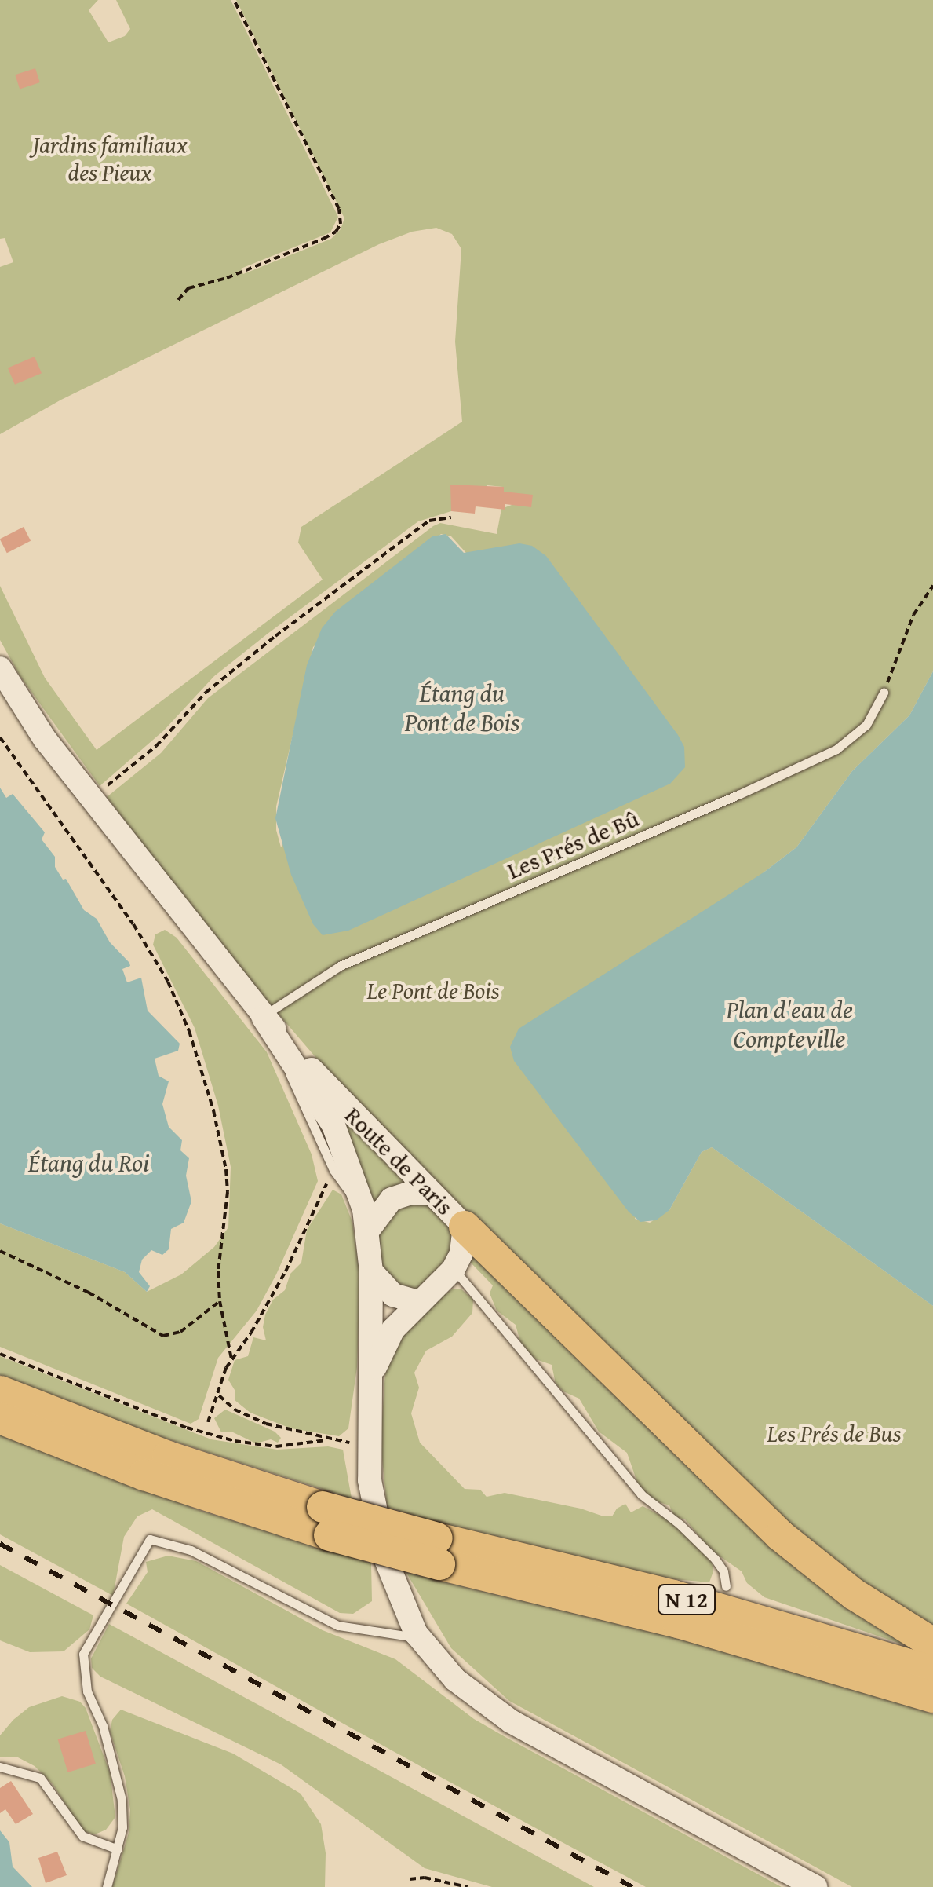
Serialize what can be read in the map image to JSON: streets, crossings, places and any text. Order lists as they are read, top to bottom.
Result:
{
  "streets": {
    "highway": ["N 12"],
    "street": ["Route de Paris"],
    "lane": ["Les Prés de Bû"]
  },
  "crossings": [
    ["Les Prés de Bû", "Route de Paris"]
  ],
  "water": ["Étang du Pont de Bois", "Plan d'eau de Compteville", "Étang du Roi"],
  "parks": ["Jardins familiaux des Pieux", "Le Pont de Bois", "Les Prés de Bus"]
}
